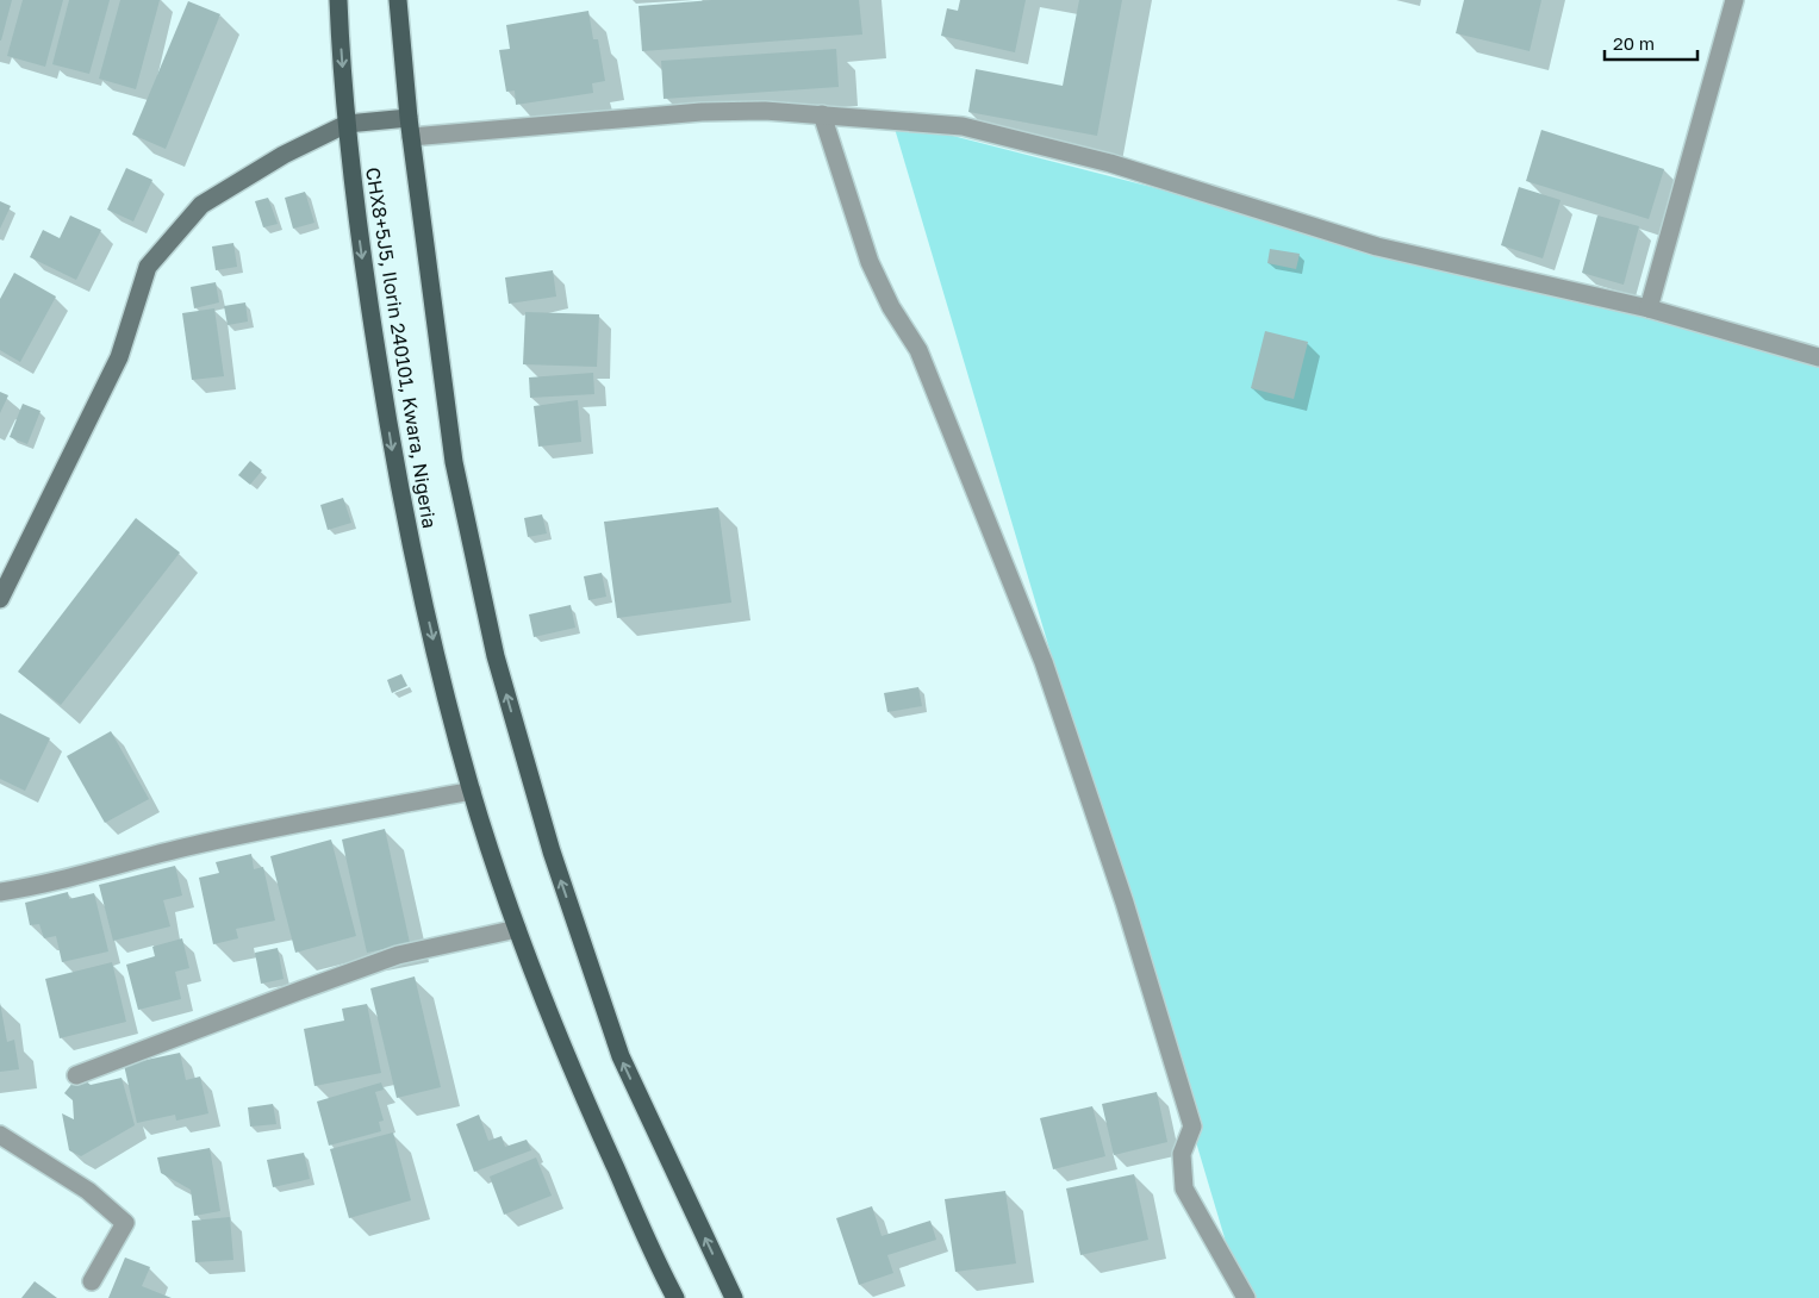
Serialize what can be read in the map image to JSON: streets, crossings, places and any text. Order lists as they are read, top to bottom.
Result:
{
  "streets": {
    "main road": ["CHX8+5J5, Ilorin 240101, Kwara, Nigeria"]
  },
  "scale_bar": "20 m"
}
